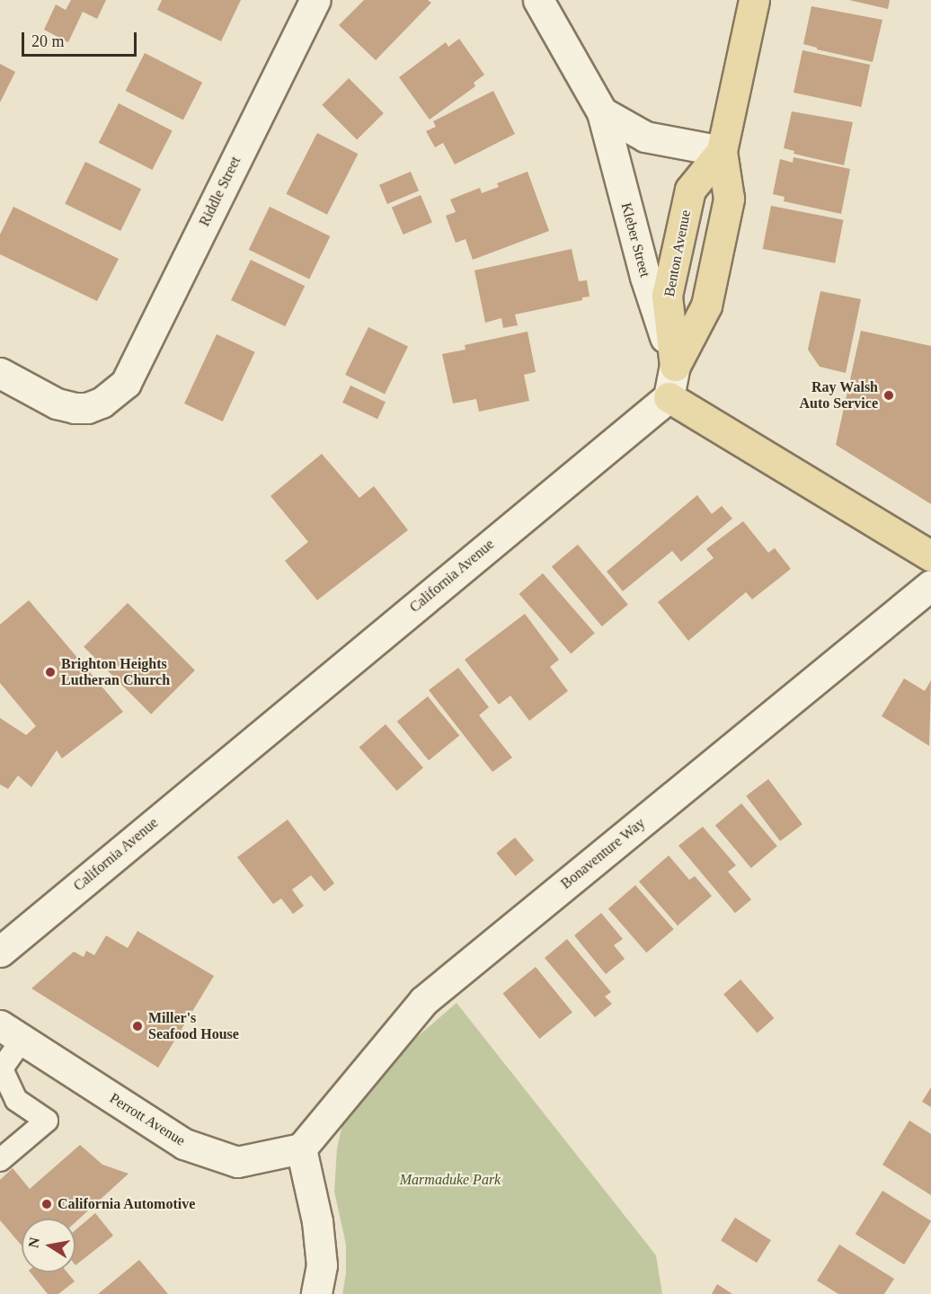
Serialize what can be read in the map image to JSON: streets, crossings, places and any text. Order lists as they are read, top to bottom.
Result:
{
  "streets": {
    "main road": ["Benton Avenue"],
    "street": [
      "Riddle Street",
      "Kleber Street",
      "California Avenue",
      "Bonaventure Way",
      "Perrott Avenue"
    ]
  },
  "crossings": [
    ["Kleber Street", "Benton Avenue"],
    ["Benton Avenue", "California Avenue"],
    ["Bonaventure Way", "Perrott Avenue"]
  ],
  "parks": ["Marmaduke Park"],
  "places": [
    "Ray Walsh Auto Service",
    "Brighton Heights Lutheran Church",
    "Miller's Seafood House",
    "California Automotive"
  ],
  "scale_bar": "20 m",
  "north": "left"
}
